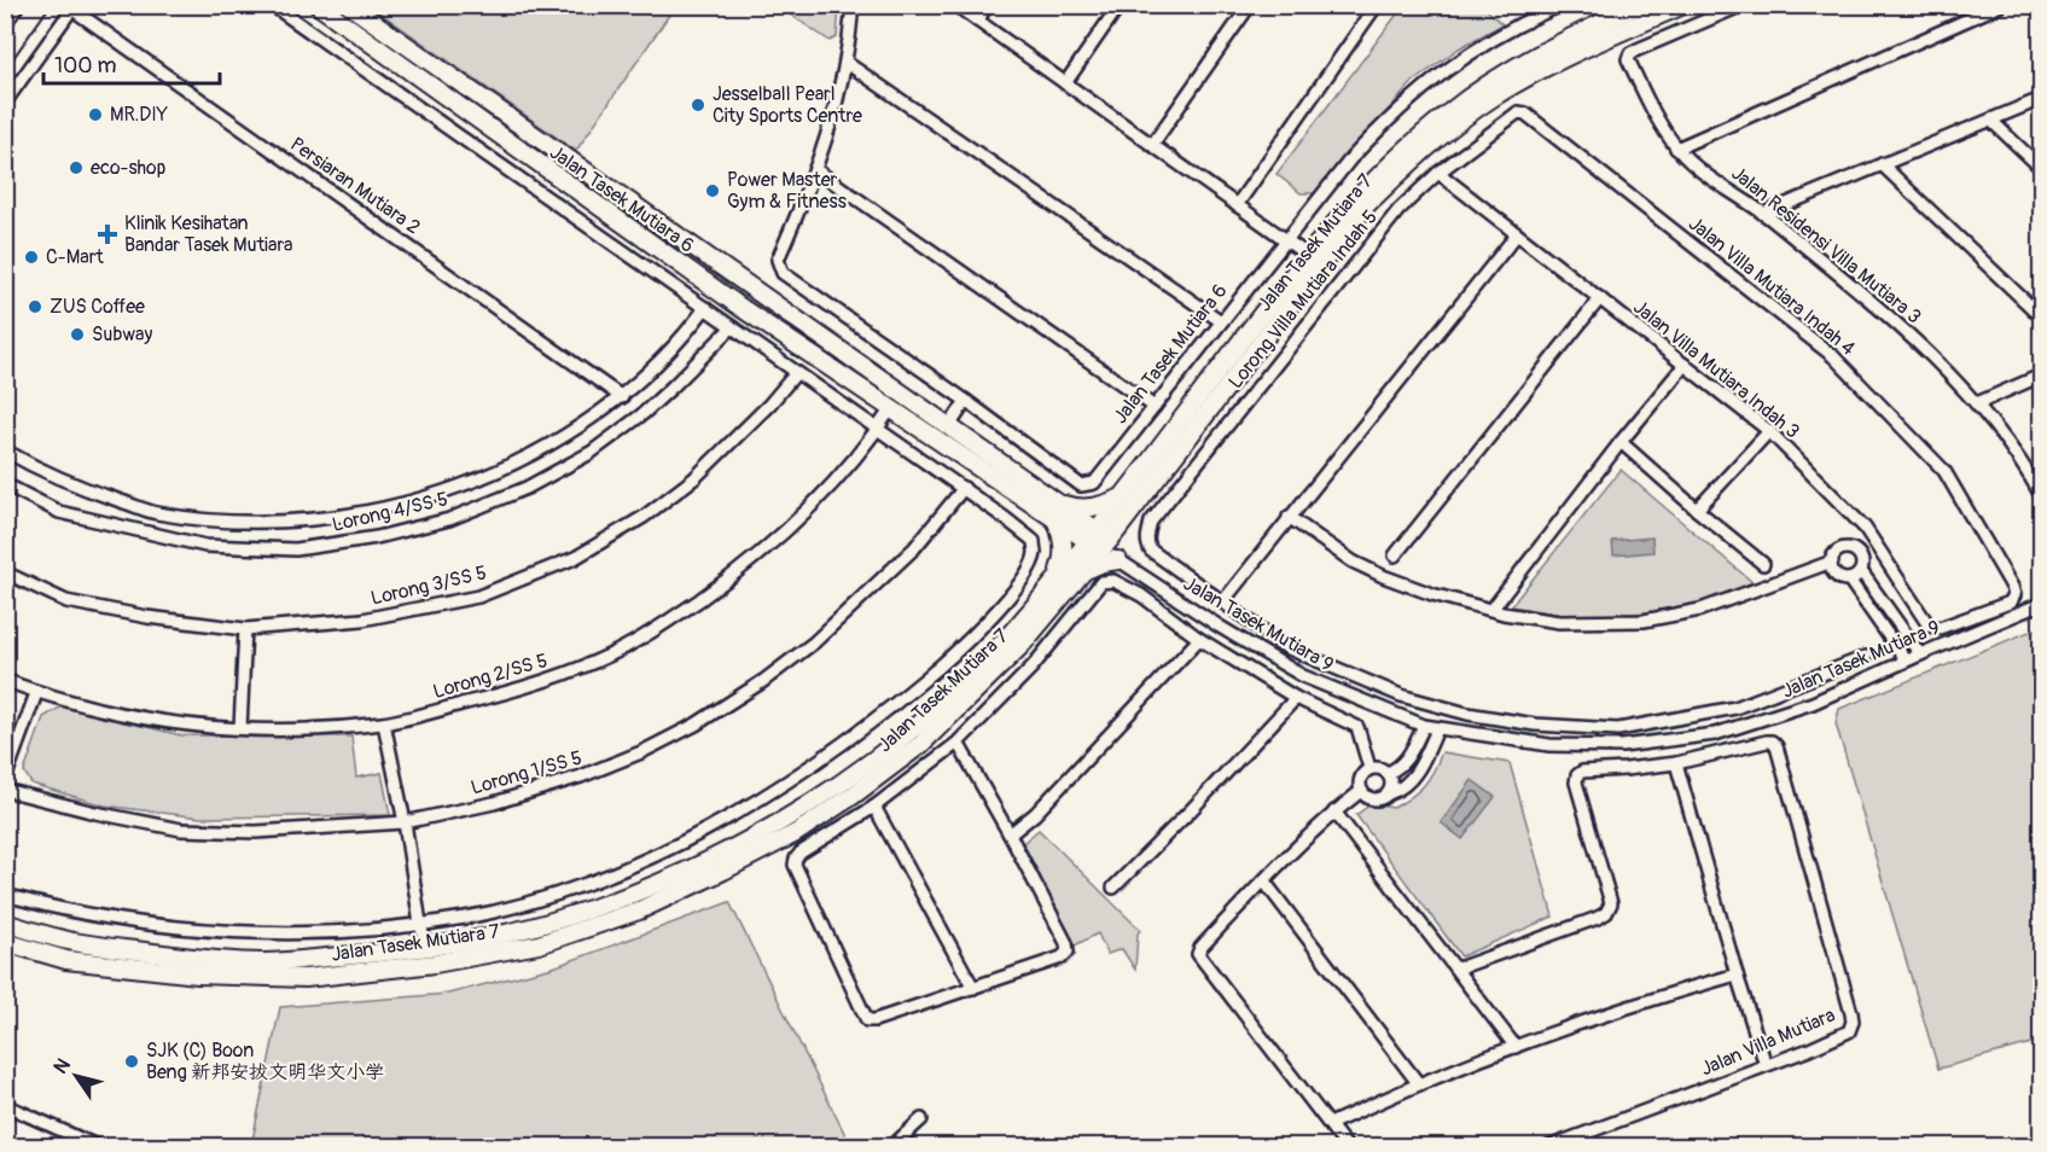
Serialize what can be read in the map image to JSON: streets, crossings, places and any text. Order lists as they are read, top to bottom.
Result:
{
  "streets": {
    "street": [
      "Persiaran Mutiara 2",
      "Jalan Tasek Mutiara 6",
      "Jalan Tasek Mutiara 7",
      "Jalan Residensi Villa Mutiara 3",
      "Jalan Villa Mutiara Indah 4",
      "Lorong Villa Mutiara Indah 5",
      "Jalan Villa Mutiara Indah 3",
      "Lorong 4/SS 5",
      "Lorong 3/SS 5",
      "Jalan Tasek Mutiara 9",
      "Lorong 2/SS 5",
      "Lorong 1/SS 5",
      "Jalan Villa Mutiara"
    ]
  },
  "crossings": [
    ["Jalan Tasek Mutiara 6", "Jalan Tasek Mutiara 7"],
    ["Jalan Tasek Mutiara 6", "Jalan Tasek Mutiara 9"],
    ["Jalan Tasek Mutiara 6", "Lorong 2/SS 5"],
    ["Jalan Tasek Mutiara 7", "Lorong 4/SS 5"],
    ["Jalan Tasek Mutiara 7", "Lorong 3/SS 5"],
    ["Jalan Tasek Mutiara 7", "Jalan Tasek Mutiara 9"],
    ["Jalan Tasek Mutiara 7", "Lorong 2/SS 5"],
    ["Jalan Tasek Mutiara 7", "Lorong 1/SS 5"],
    ["Jalan Villa Mutiara Indah 4", "Lorong Villa Mutiara Indah 5"],
    ["Jalan Villa Mutiara Indah 4", "Jalan Villa Mutiara Indah 3"],
    ["Lorong Villa Mutiara Indah 5", "Jalan Villa Mutiara Indah 3"]
  ],
  "places": {
    "other": [
      "Jesselball Pearl City Sports Centre",
      "MR.DIY",
      "eco-shop",
      "Power Master Gym & Fitness",
      "C-Mart",
      "ZUS Coffee",
      "Subway",
      "SJK (C) Boon Beng 新邦安拔文明华文小学"
    ],
    "health": ["Klinik Kesihatan Bandar Tasek Mutiara"]
  },
  "scale_bar": "100 m",
  "north": "top left"
}
